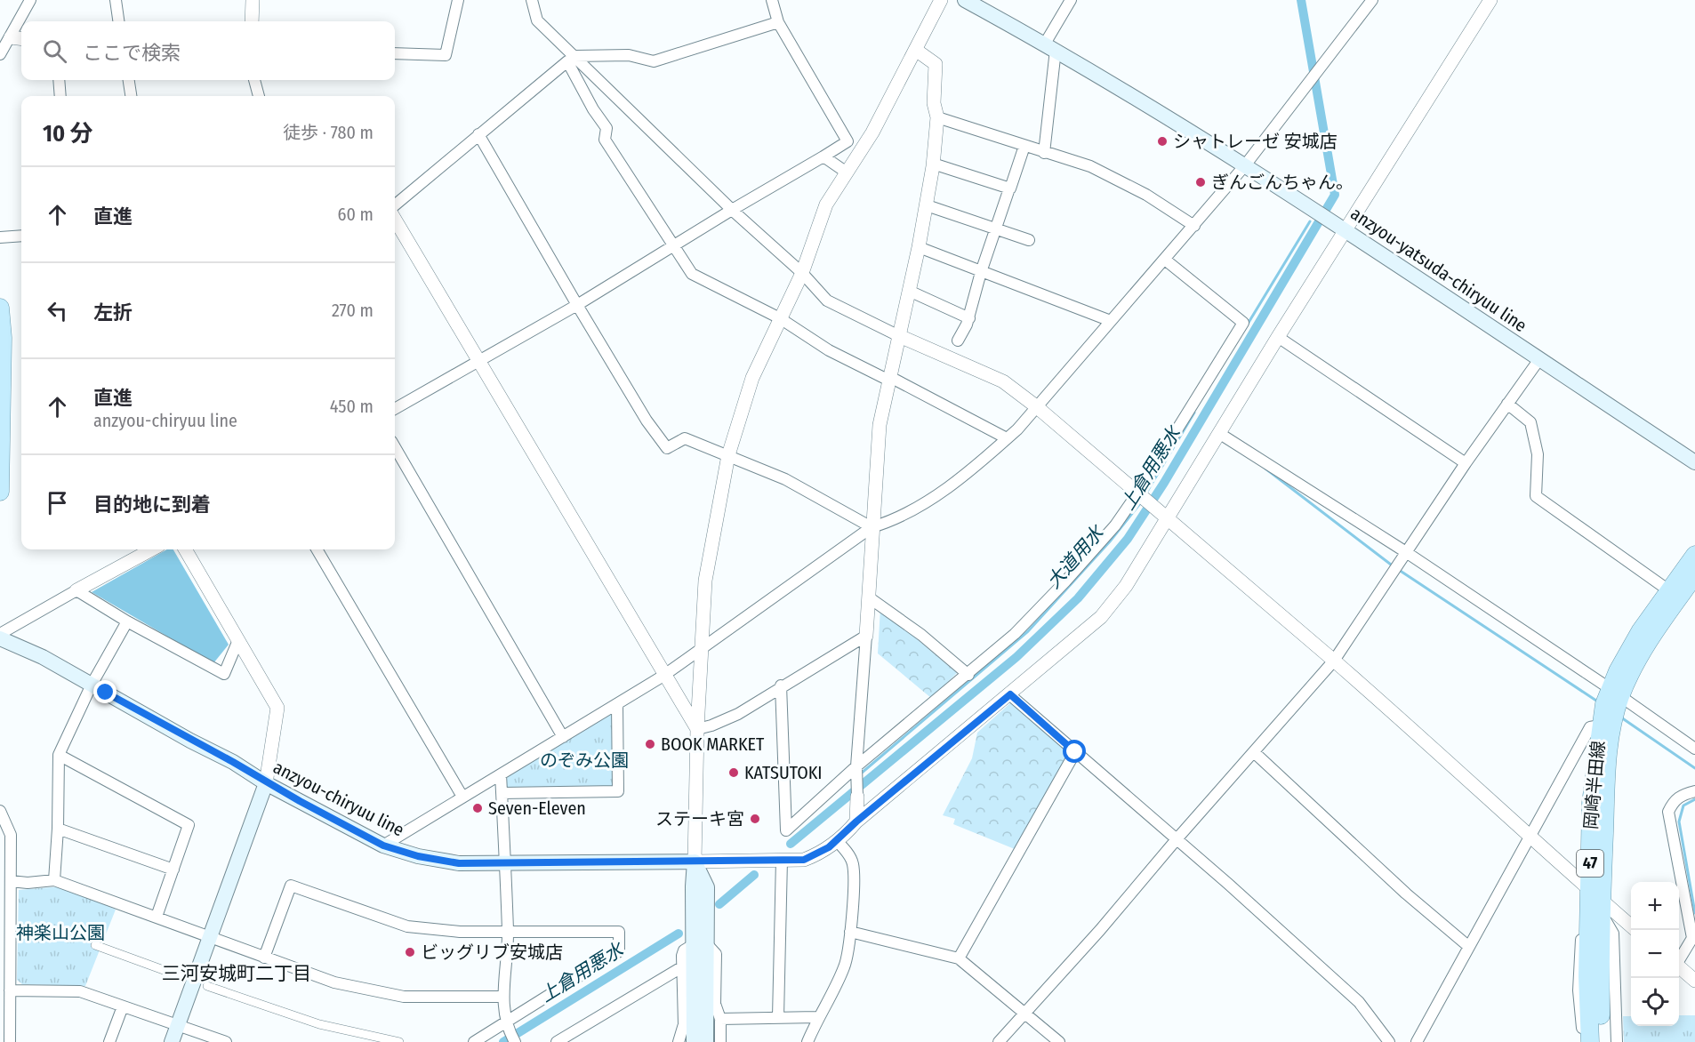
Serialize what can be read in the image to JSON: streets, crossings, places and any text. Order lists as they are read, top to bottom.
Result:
{
  "streets": {
    "main road": [
      "anzyou-yatsuda-chiryuu line",
      "岡崎半田線",
      "anzyou-chiryuu line",
      "47"
    ]
  },
  "districts": ["三河安城町二丁目"],
  "water": ["上倉用悪水", "大道用水"],
  "parks": ["のぞみ公園", "神楽山公園"],
  "places": [
    "シャトレーゼ 安城店",
    "ぎんごんちゃん。",
    "BOOK MARKET",
    "KATSUTOKI",
    "Seven-Eleven",
    "ステーキ宮",
    "ビッグリブ安城店"
  ],
  "page": {
    "search": "ここで検索",
    "heading": ["10 分", "徒歩 · 780 m"],
    "list": [
      ["直進", "60 m"],
      ["左折", "270 m"],
      ["直進", "anzyou-chiryuu line", "450 m"],
      "目的地に到着"
    ],
    "map_buttons": ["+", "−"]
  }
}
